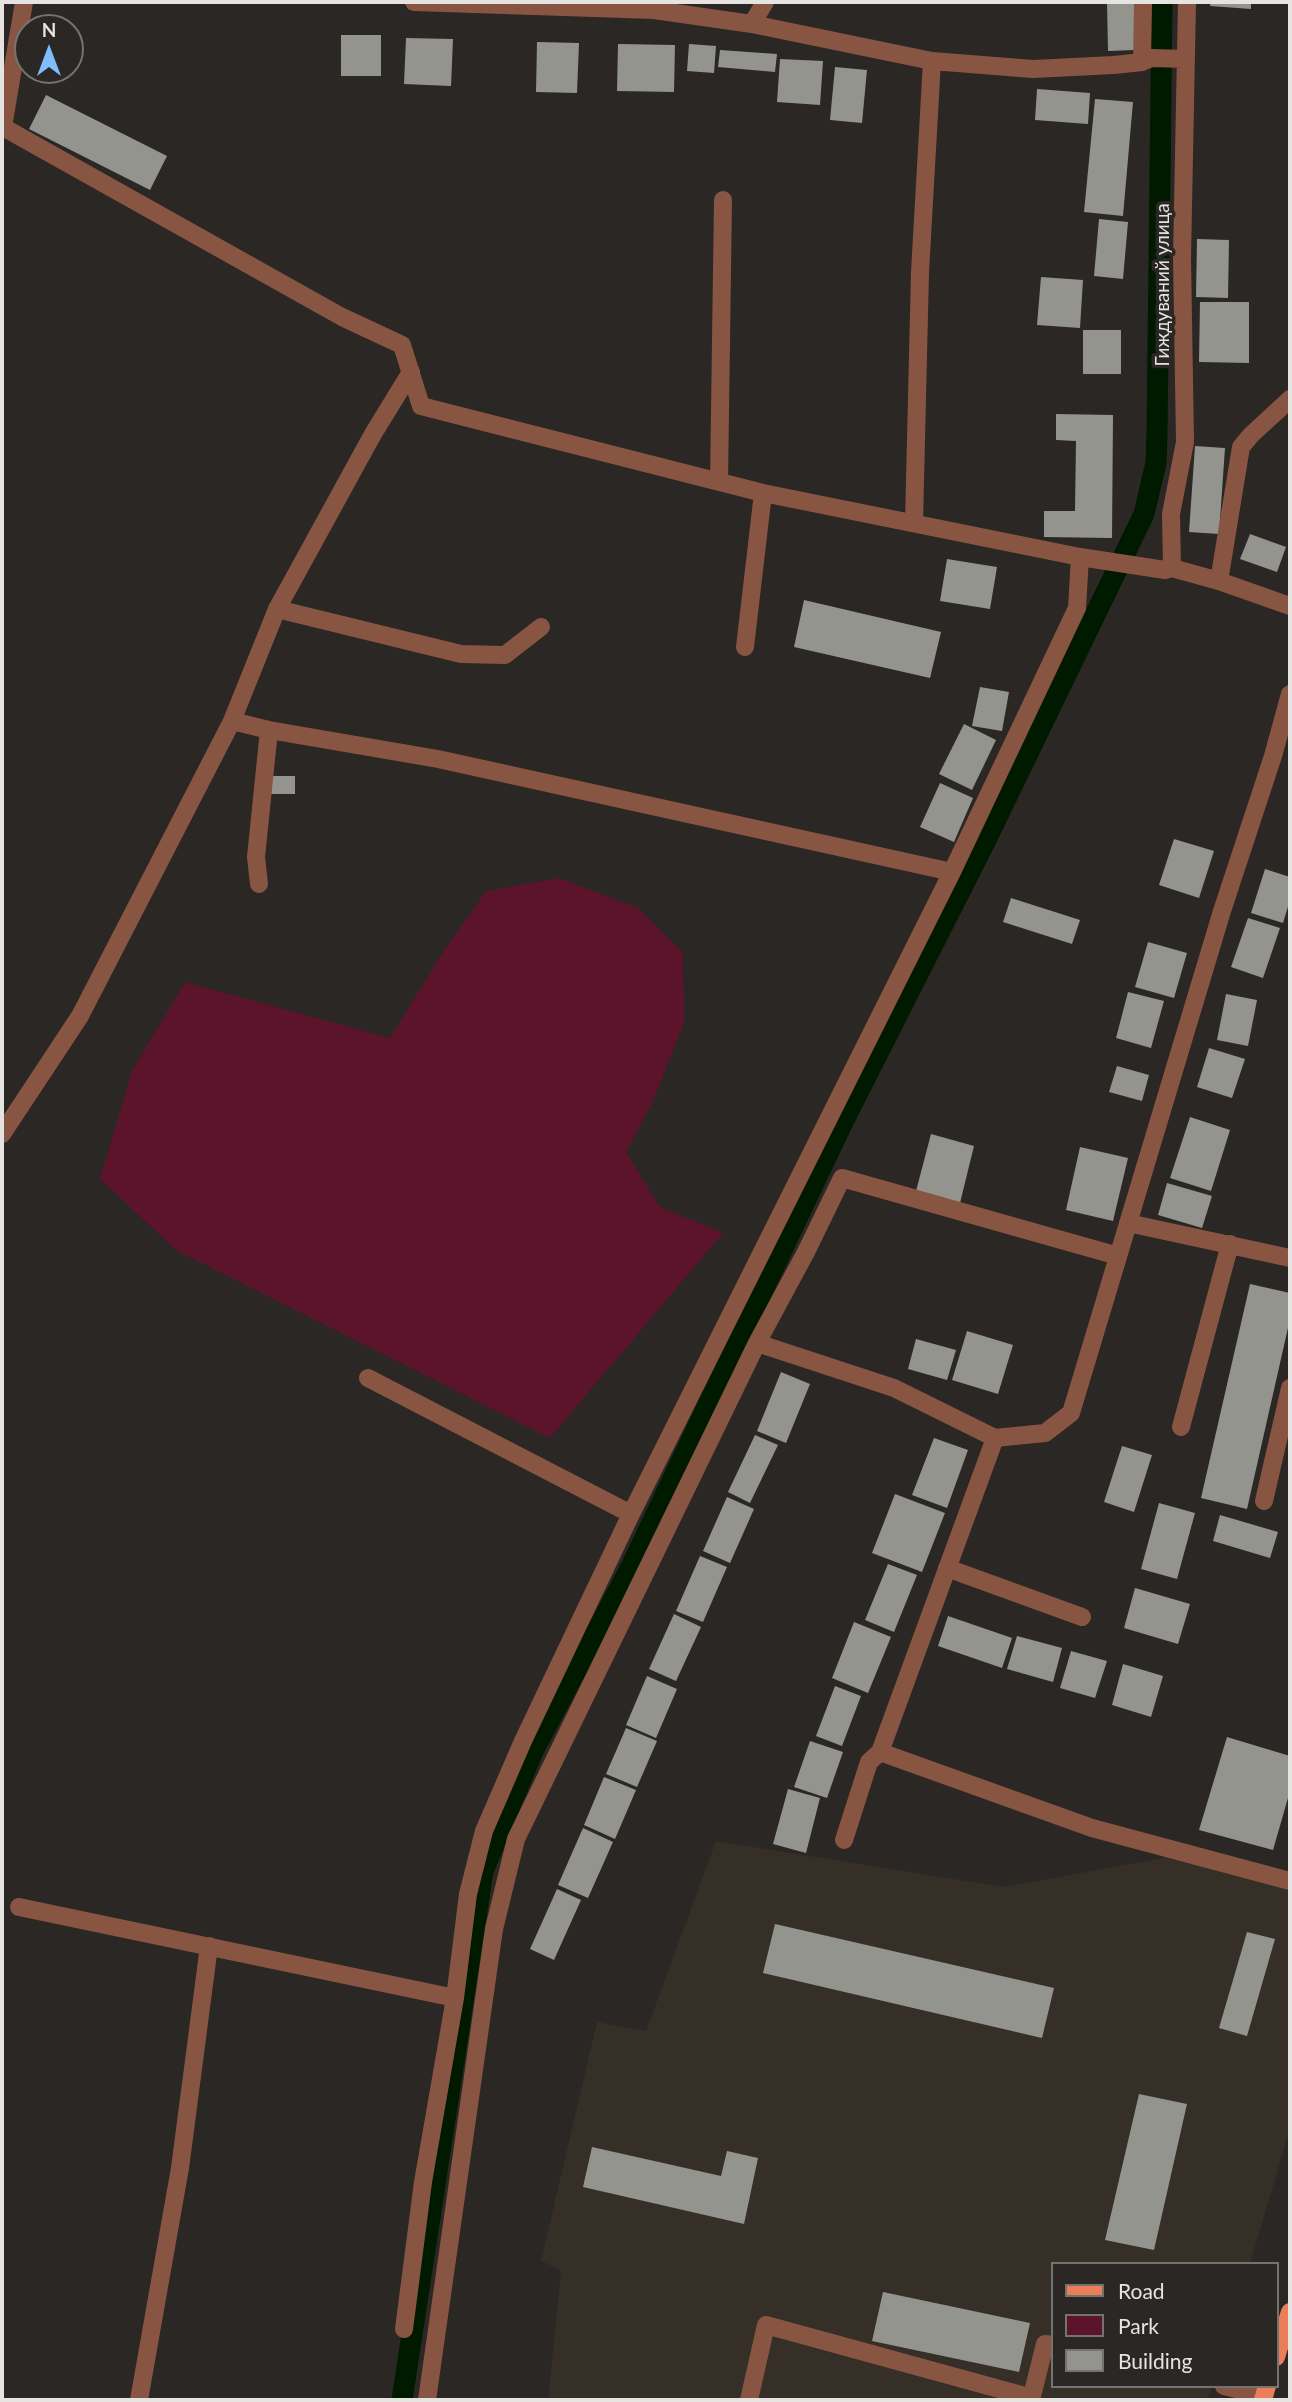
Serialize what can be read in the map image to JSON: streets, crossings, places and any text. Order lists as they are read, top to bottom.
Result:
{
  "streets": {
    "street": ["Гиждуваний улица"]
  },
  "legend": ["Road", "Park", "Building"],
  "north": "top"
}
